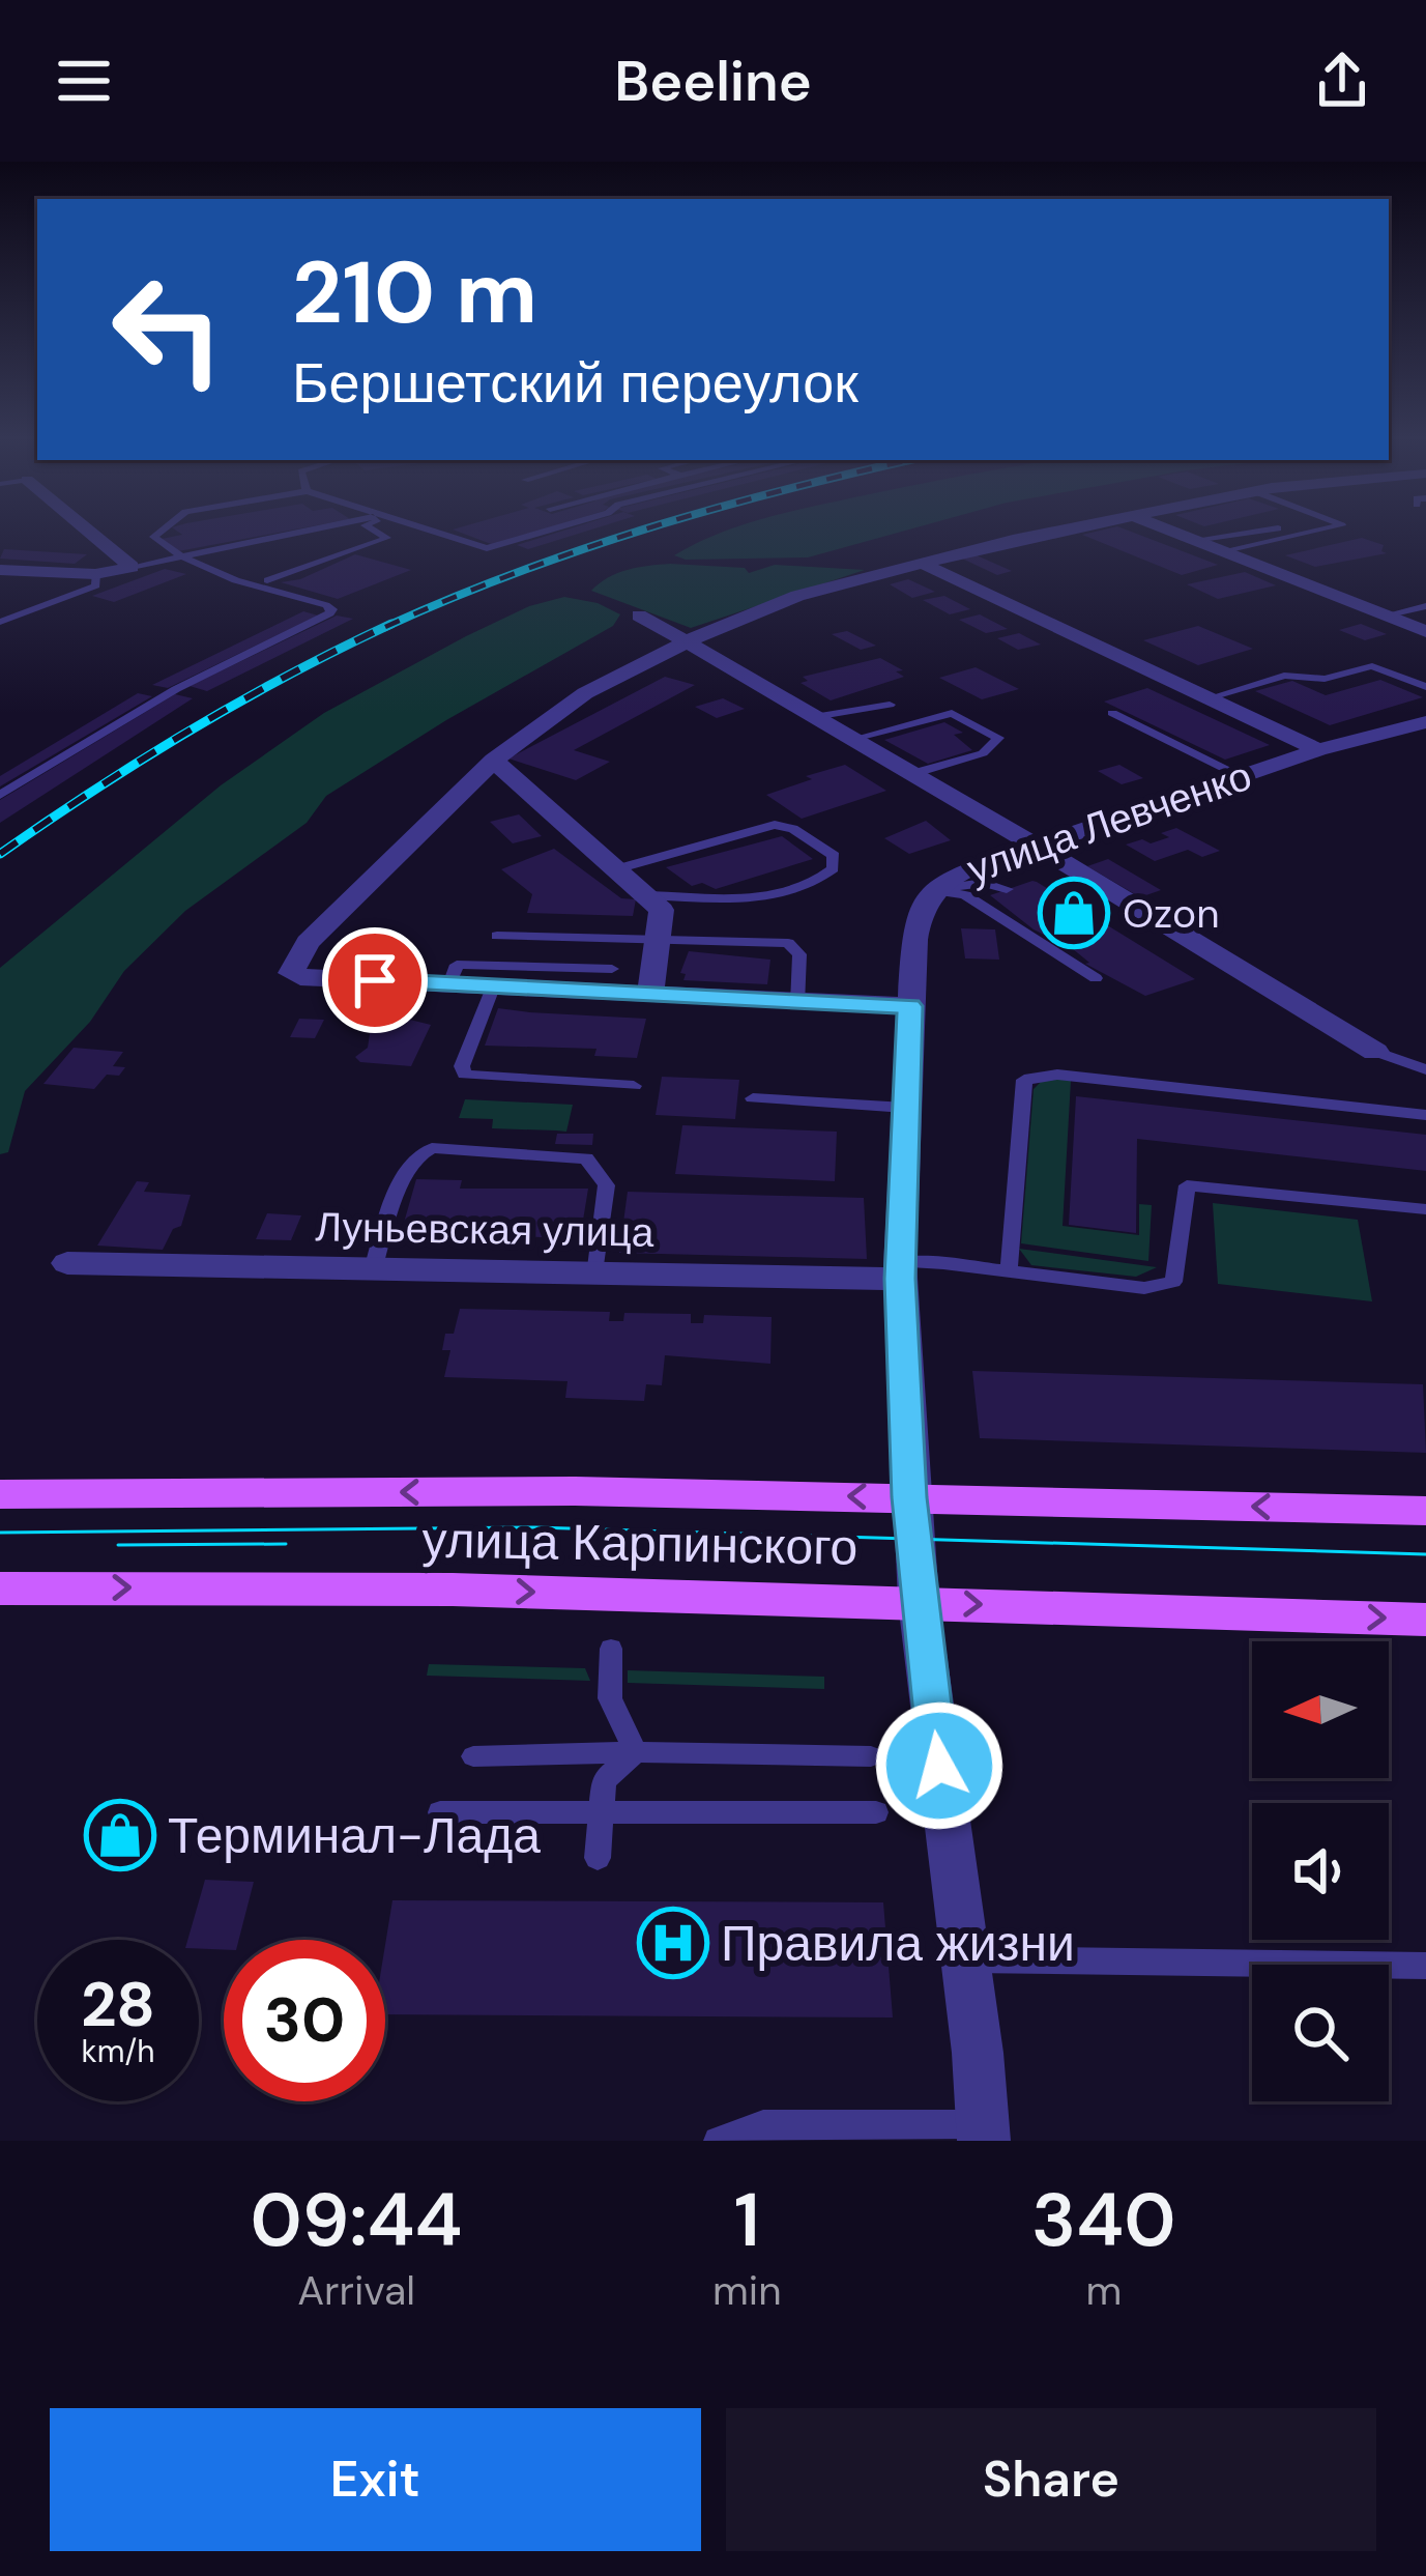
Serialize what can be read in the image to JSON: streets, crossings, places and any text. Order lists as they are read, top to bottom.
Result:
{
  "streets": {
    "main road": ["улица Карпинского"],
    "street": ["улица Левченко", "Луньевская улица"]
  },
  "crossings": [
    ["улица Левченко", "Луньевская улица"],
    ["улица Левченко", "улица Карпинского"]
  ],
  "places": {
    "shop": ["Ozon", "Терминал-Лада"],
    "hospital": ["Правила жизни"]
  },
  "north": "left",
  "page": {
    "header": "Beeline",
    "turn": ["210 m", "Бершетский переулок"],
    "speed": "28 km/h",
    "limit": "30",
    "eta": [
      "09:44",
      "Arrival",
      "1",
      "min",
      "340",
      "m"
    ],
    "buttons": ["Exit", "Share"]
  }
}
